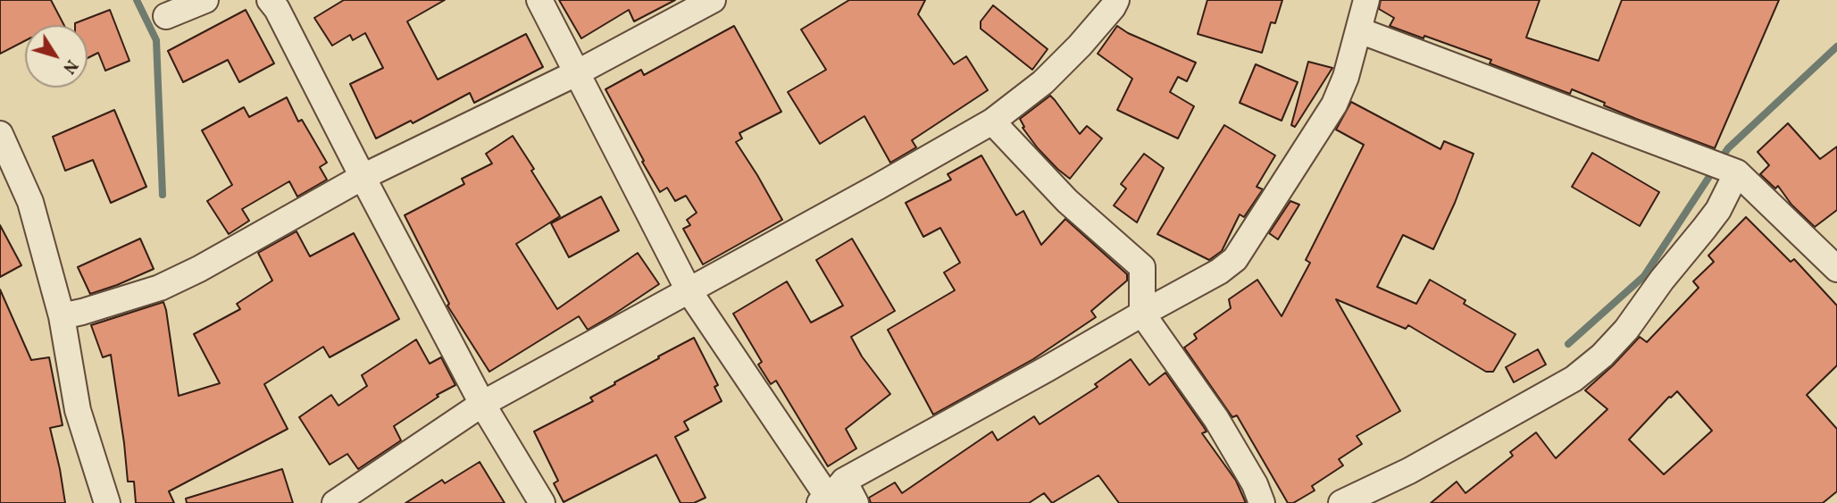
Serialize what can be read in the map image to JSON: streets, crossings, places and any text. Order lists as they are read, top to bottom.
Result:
{
  "north": "bottom right"
}
